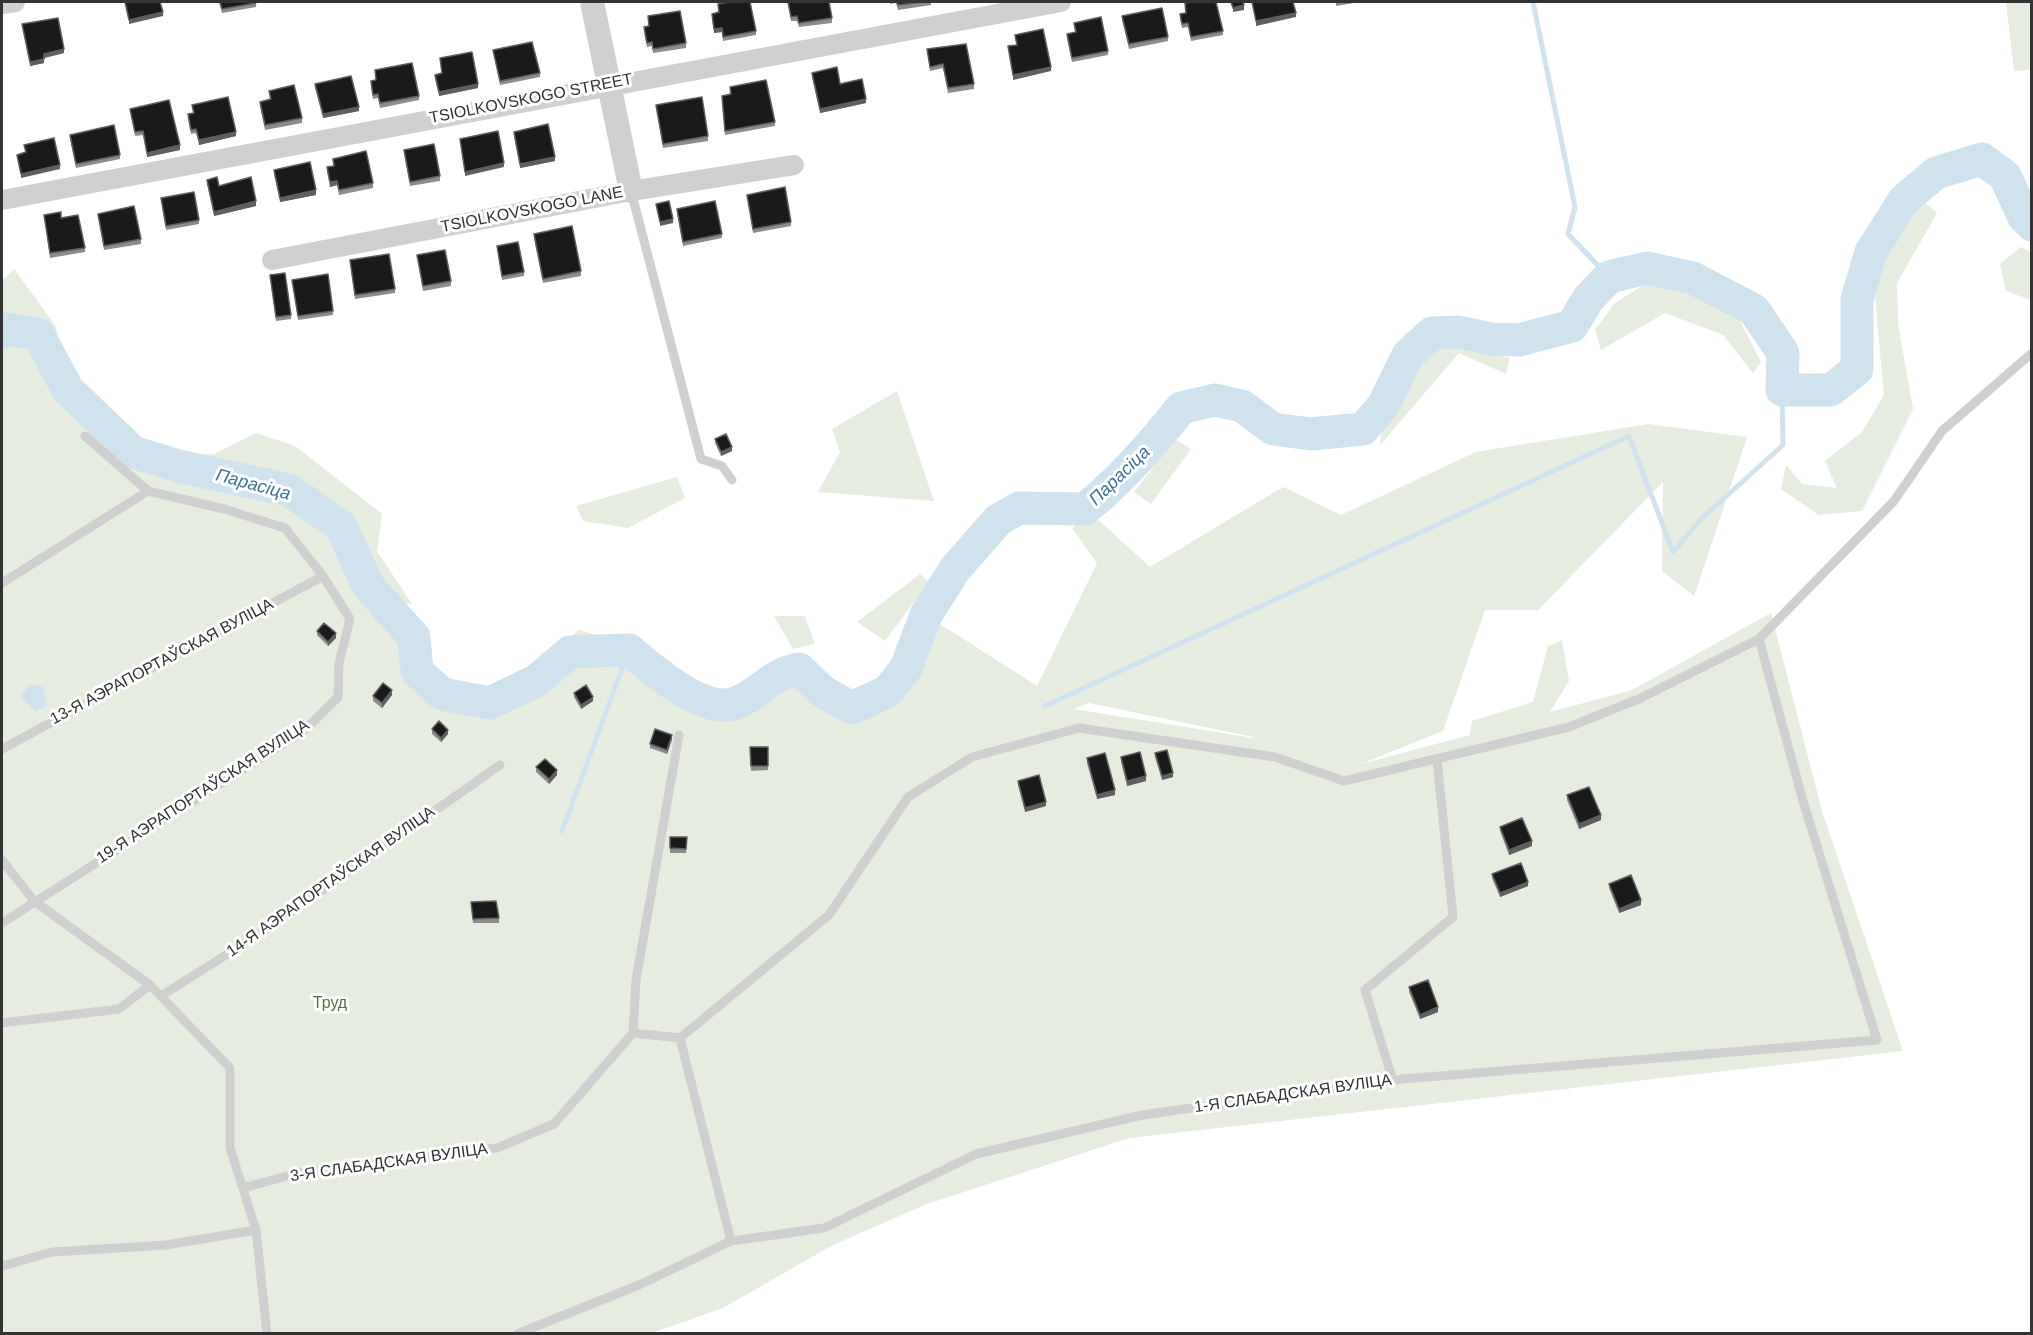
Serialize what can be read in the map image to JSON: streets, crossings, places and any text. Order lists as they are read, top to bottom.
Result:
{
  "streets": {
    "street": ["TSIOLKOVSKOGO STREET", "TSIOLKOVSKOGO LANE"],
    "lane": [
      "13-Я АЭРАПОРТАЎСКАЯ ВУЛІЦА",
      "19-Я АЭРАПОРТАЎСКАЯ ВУЛІЦА",
      "14-Я АЭРАПОРТАЎСКАЯ ВУЛІЦА",
      "1-Я СЛАБАДСКАЯ ВУЛІЦА",
      "3-Я СЛАБАДСКАЯ ВУЛІЦА"
    ]
  },
  "crossings": [
    ["13-Я АЭРАПОРТАЎСКАЯ ВУЛІЦА", "19-Я АЭРАПОРТАЎСКАЯ ВУЛІЦА"]
  ],
  "water": ["Парасіца"],
  "parks": ["Труд"]
}
